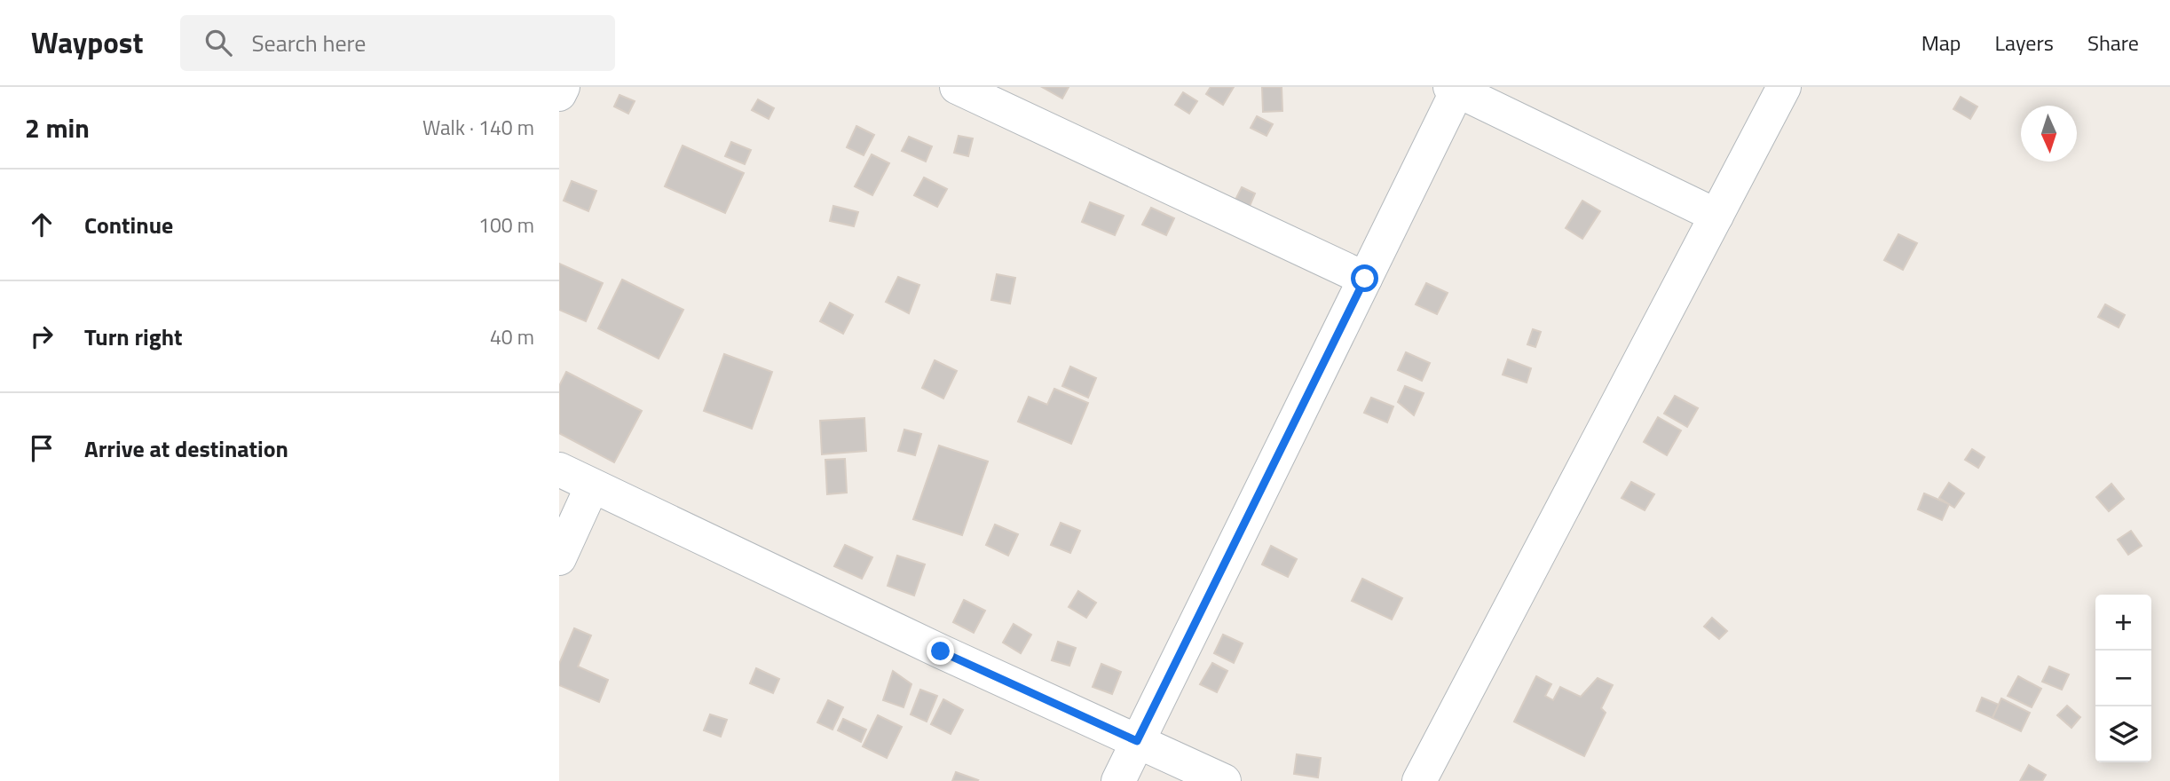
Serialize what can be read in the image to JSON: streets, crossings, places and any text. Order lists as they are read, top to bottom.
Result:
{
  "north": "bottom",
  "page": {
    "header": "Waypost",
    "search": "Search here",
    "nav": ["Map", "Layers", "Share"],
    "heading": ["2 min", "Walk · 140 m"],
    "list": [
      ["Continue", "100 m"],
      ["Turn right", "40 m"],
      "Arrive at destination"
    ],
    "map_buttons": ["+", "−"]
  }
}
